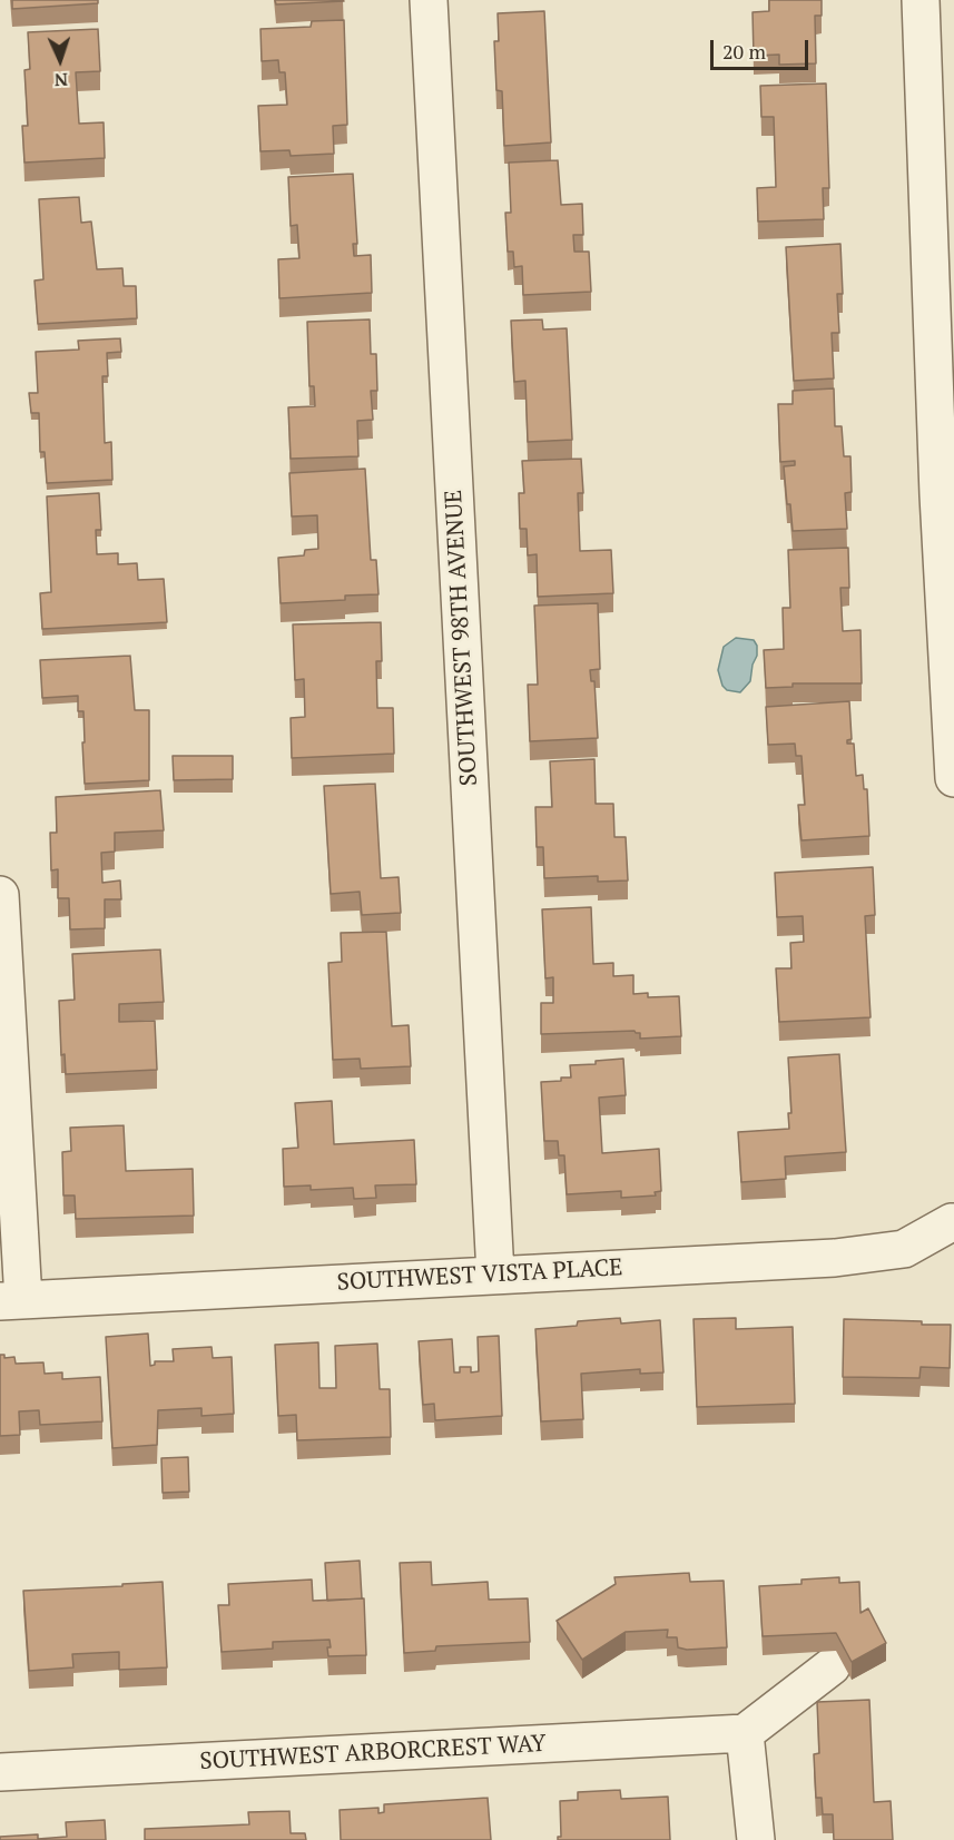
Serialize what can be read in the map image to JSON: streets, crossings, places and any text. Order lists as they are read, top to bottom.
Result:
{
  "streets": {
    "street": ["SOUTHWEST 98TH AVENUE", "SOUTHWEST VISTA PLACE", "SOUTHWEST ARBORCREST WAY"]
  },
  "crossings": [
    ["SOUTHWEST 98TH AVENUE", "SOUTHWEST VISTA PLACE"]
  ],
  "scale_bar": "20 m",
  "north": "bottom"
}
